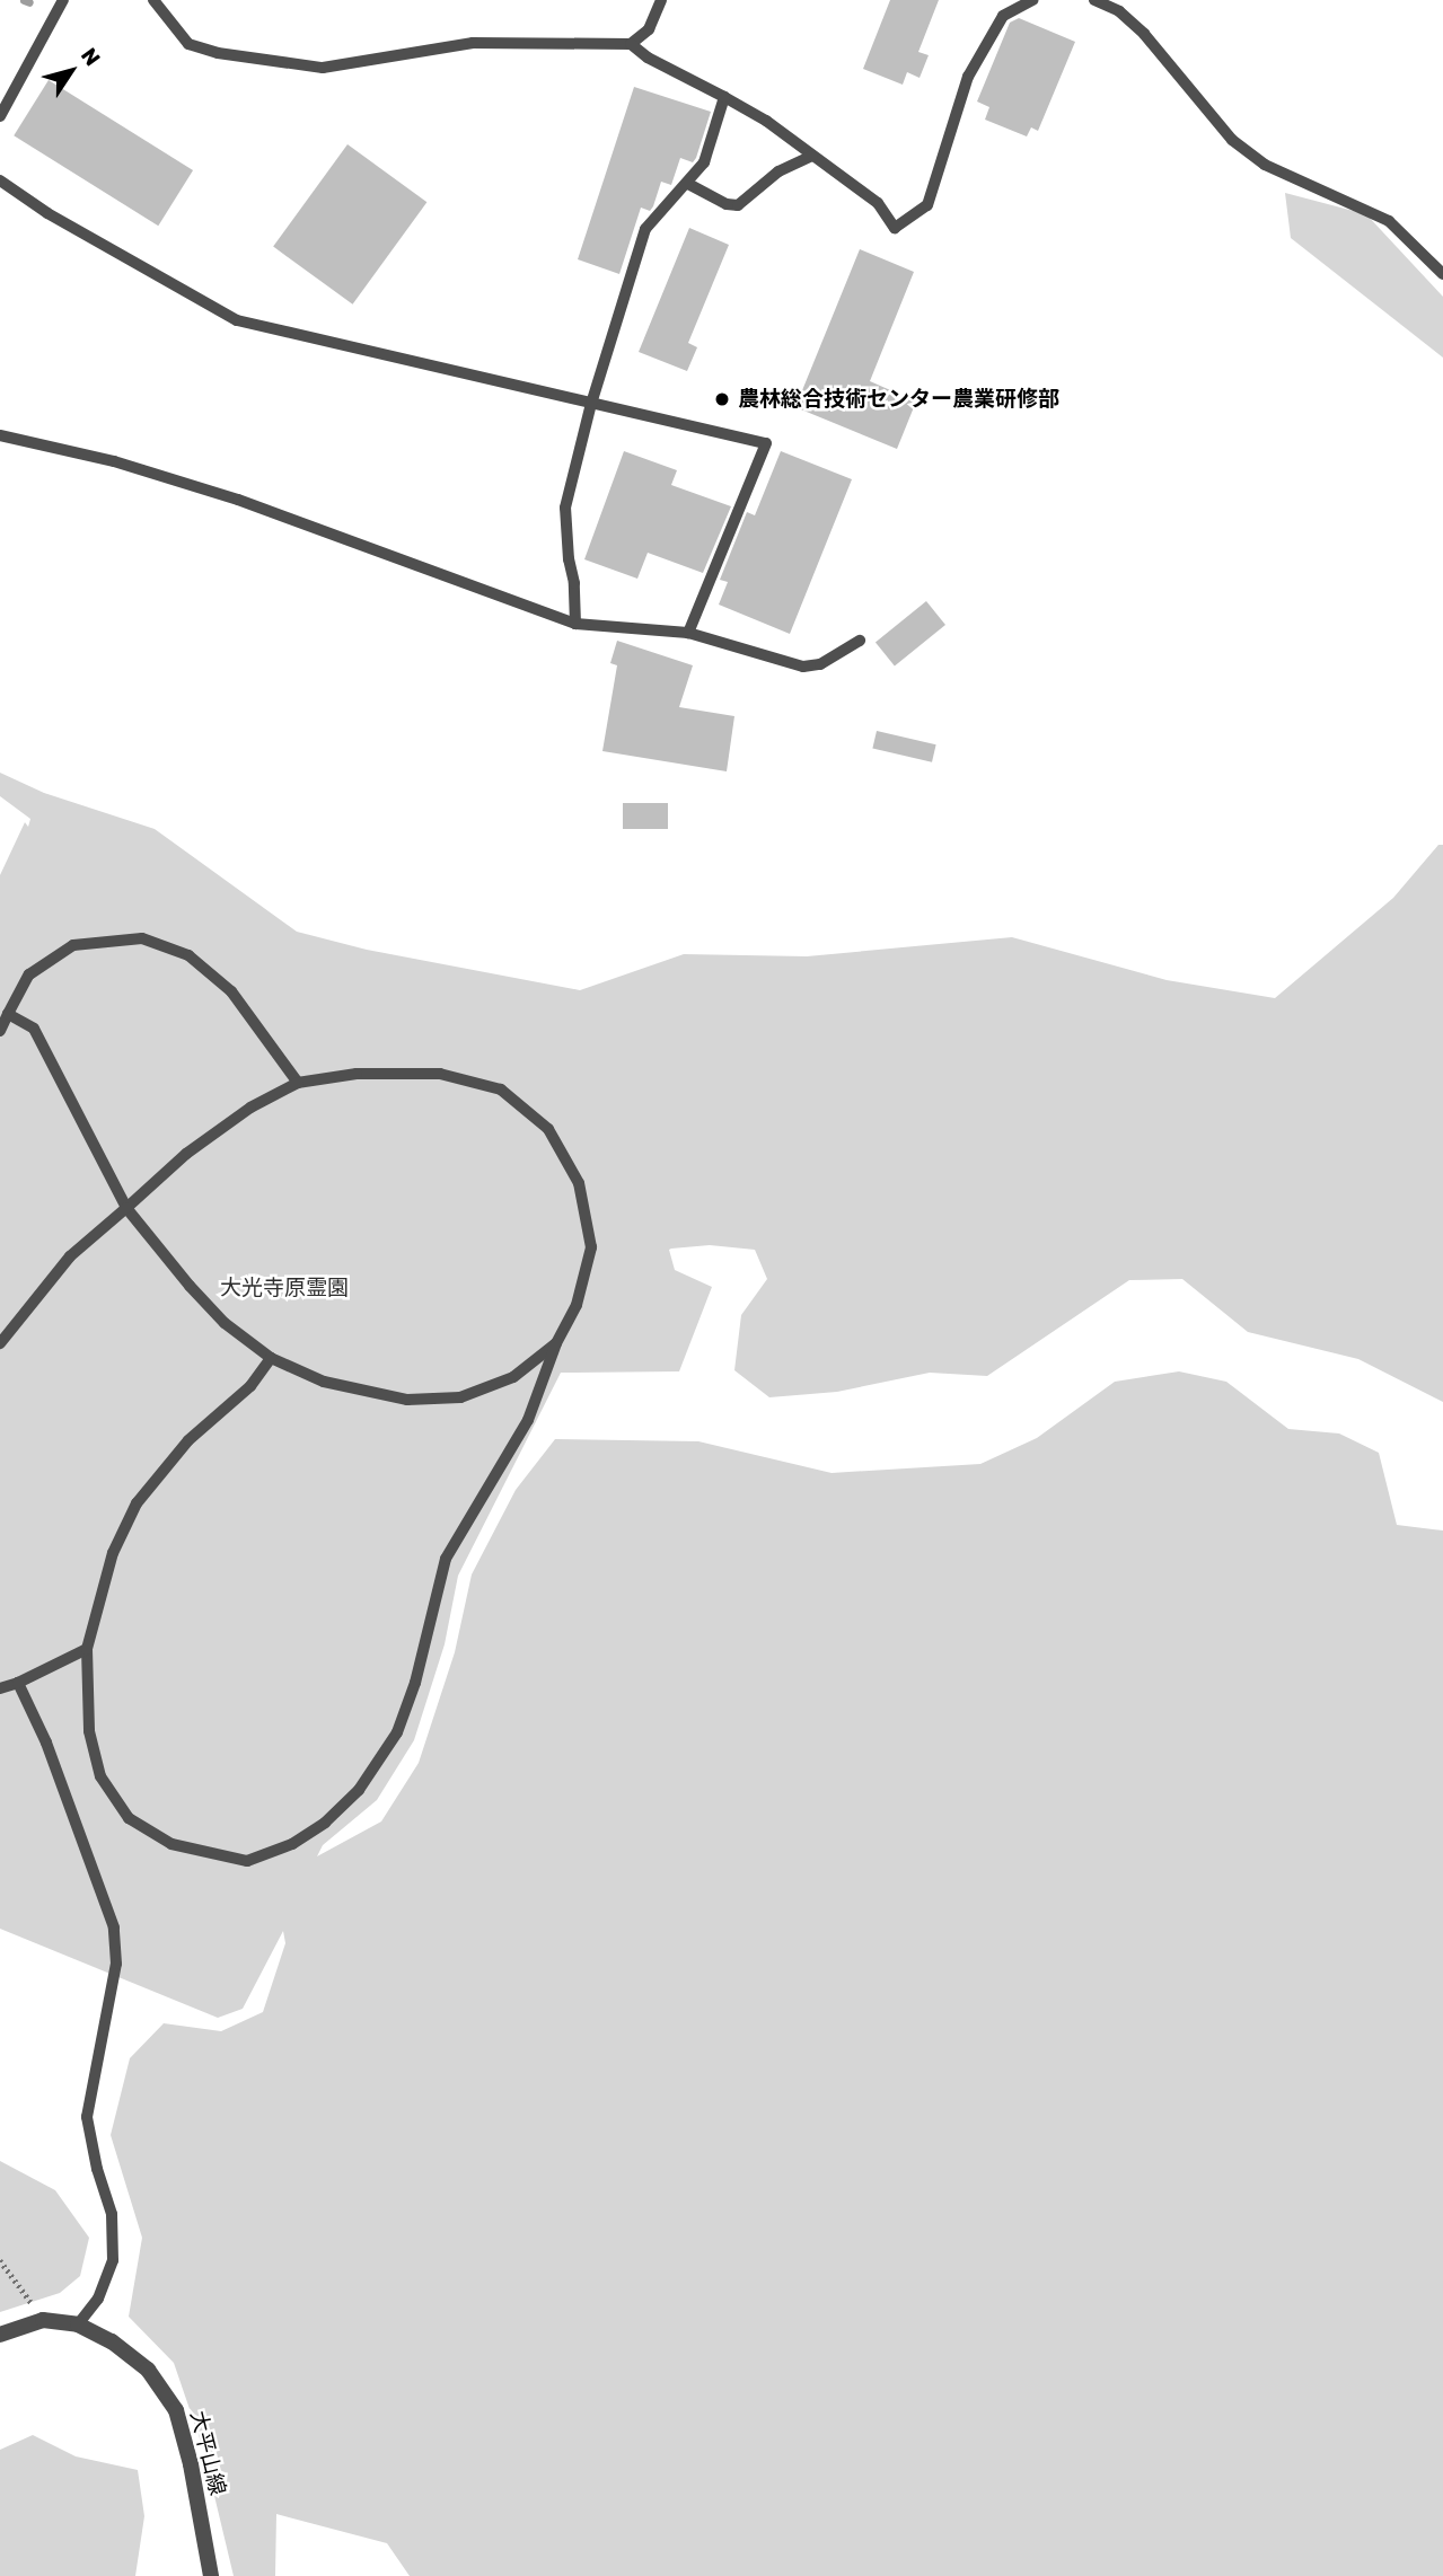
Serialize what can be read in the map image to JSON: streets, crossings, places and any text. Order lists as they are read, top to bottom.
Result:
{
  "streets": {
    "street": ["大平山線"]
  },
  "parks": ["大光寺原霊園"],
  "places": ["農林総合技術センター農業研修部"],
  "north": "top right"
}
